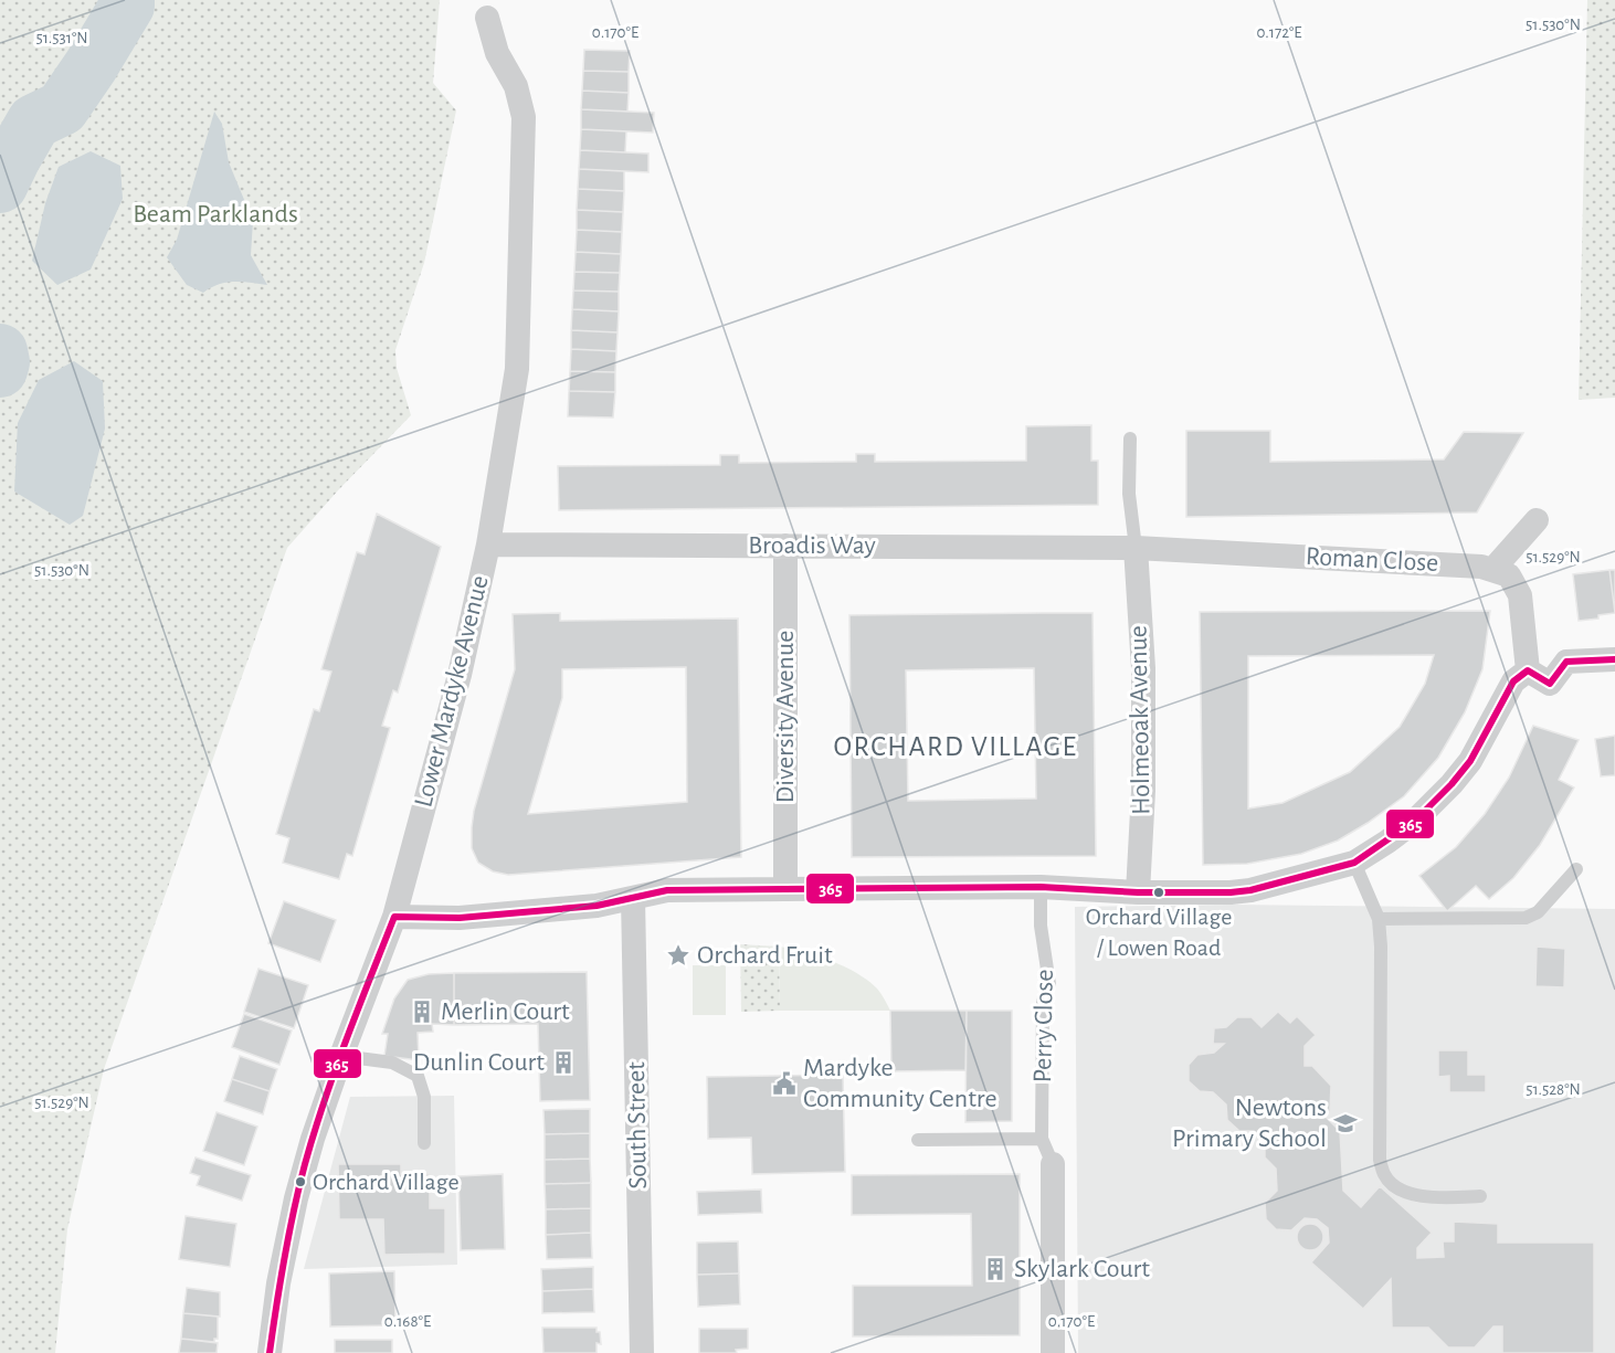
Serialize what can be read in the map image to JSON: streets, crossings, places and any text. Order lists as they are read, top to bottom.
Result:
{
  "streets": {
    "street": [
      "Broadis Way",
      "Roman Close",
      "Lower Mardyke Avenue",
      "Diversity Avenue",
      "Holmeoak Avenue",
      "South Street"
    ],
    "lane": ["Perry Close"]
  },
  "crossings": [
    ["Broadis Way", "Roman Close"],
    ["Broadis Way", "Lower Mardyke Avenue"],
    ["Broadis Way", "Diversity Avenue"],
    ["Broadis Way", "Holmeoak Avenue"],
    ["Roman Close", "Holmeoak Avenue"]
  ],
  "districts": ["ORCHARD VILLAGE"],
  "parks": ["Beam Parklands"],
  "places": {
    "other": ["Orchard Village / Lowen Road", "Orchard Village"],
    "place": ["Orchard Fruit"],
    "building": ["Merlin Court", "Dunlin Court", "Skylark Court"],
    "public building": ["Mardyke Community Centre"],
    "school or university": ["Newtons Primary School"]
  },
  "lines": ["transit line 365"],
  "coordinates": [
    "51.530°N",
    "0.170°E",
    "0.172°E",
    "51.531°N",
    "51.529°N",
    "51.528°N",
    "0.168°E"
  ]
}
